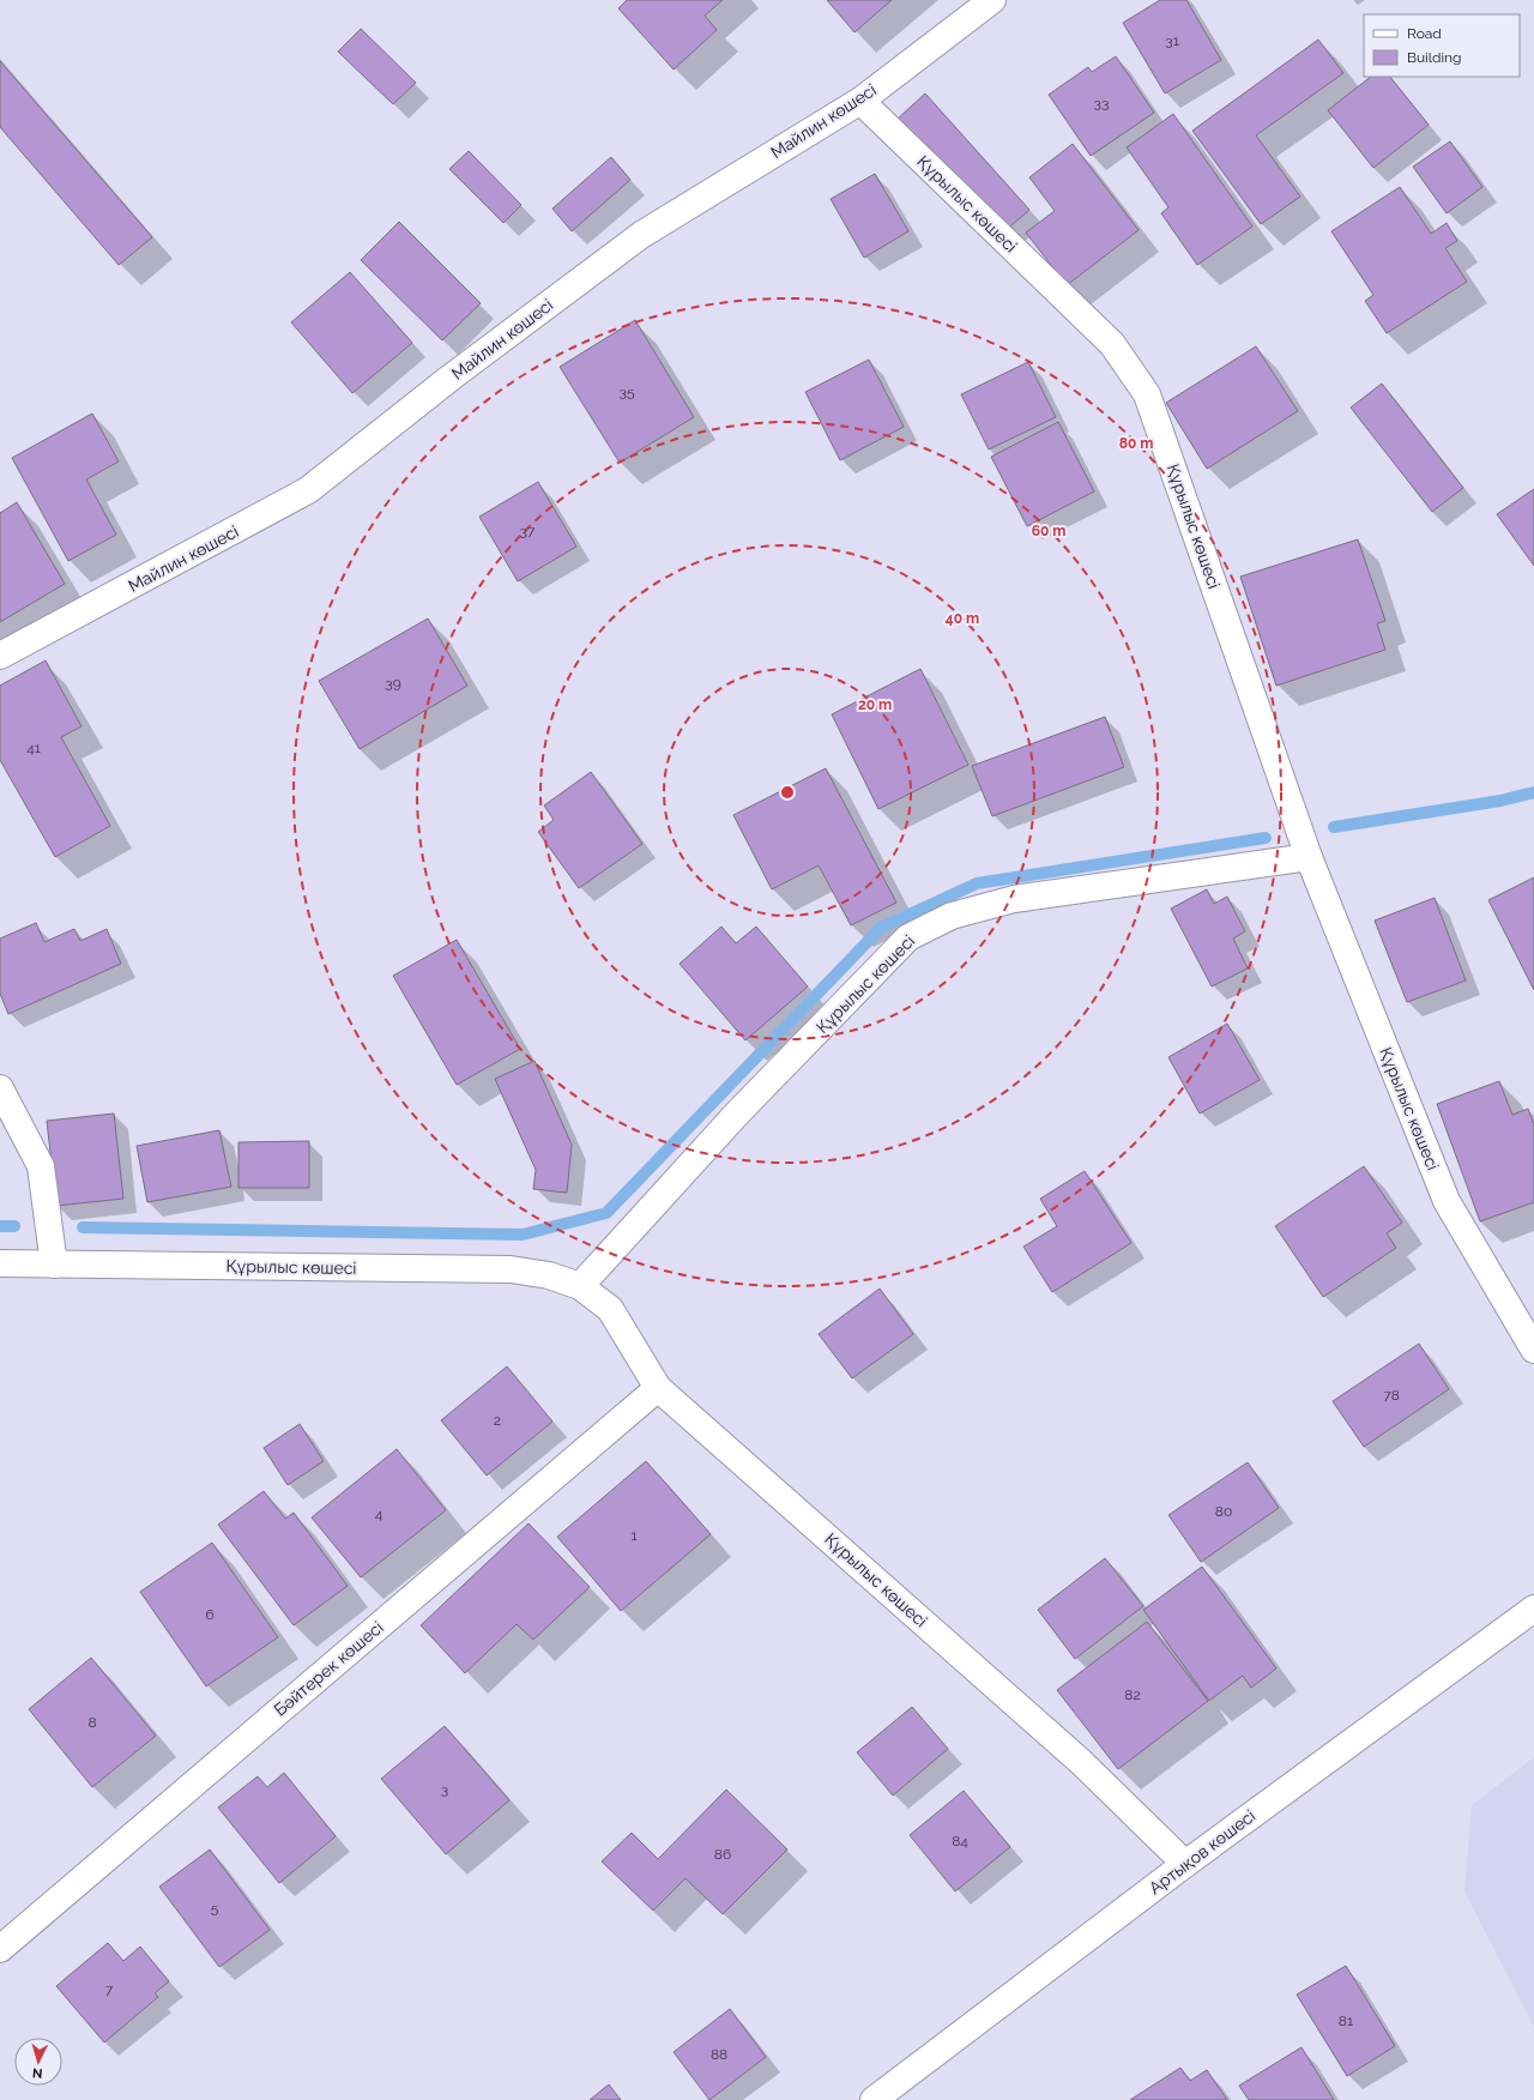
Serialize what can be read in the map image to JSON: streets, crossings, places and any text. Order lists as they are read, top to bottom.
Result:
{
  "streets": {
    "main road": [
      "Майлин көшесі",
      "Құрылыс көшесі",
      "Бәйтерек көшесі",
      "Артықов көшесі"
    ]
  },
  "crossings": [
    ["Майлин көшесі", "Құрылыс көшесі"],
    ["Құрылыс көшесі", "Бәйтерек көшесі"],
    ["Құрылыс көшесі", "Артықов көшесі"]
  ],
  "house_numbers": [
    "31",
    "33",
    "35",
    "37",
    "39",
    "41",
    "78",
    "2",
    "80",
    "4",
    "1",
    "6",
    "82",
    "8",
    "3",
    "84",
    "86",
    "5",
    "7",
    "81",
    "88"
  ],
  "legend": ["Road", "Building"],
  "north": "bottom",
  "rings": [
    "80 m",
    "60 m",
    "40 m",
    "20 m"
  ]
}
